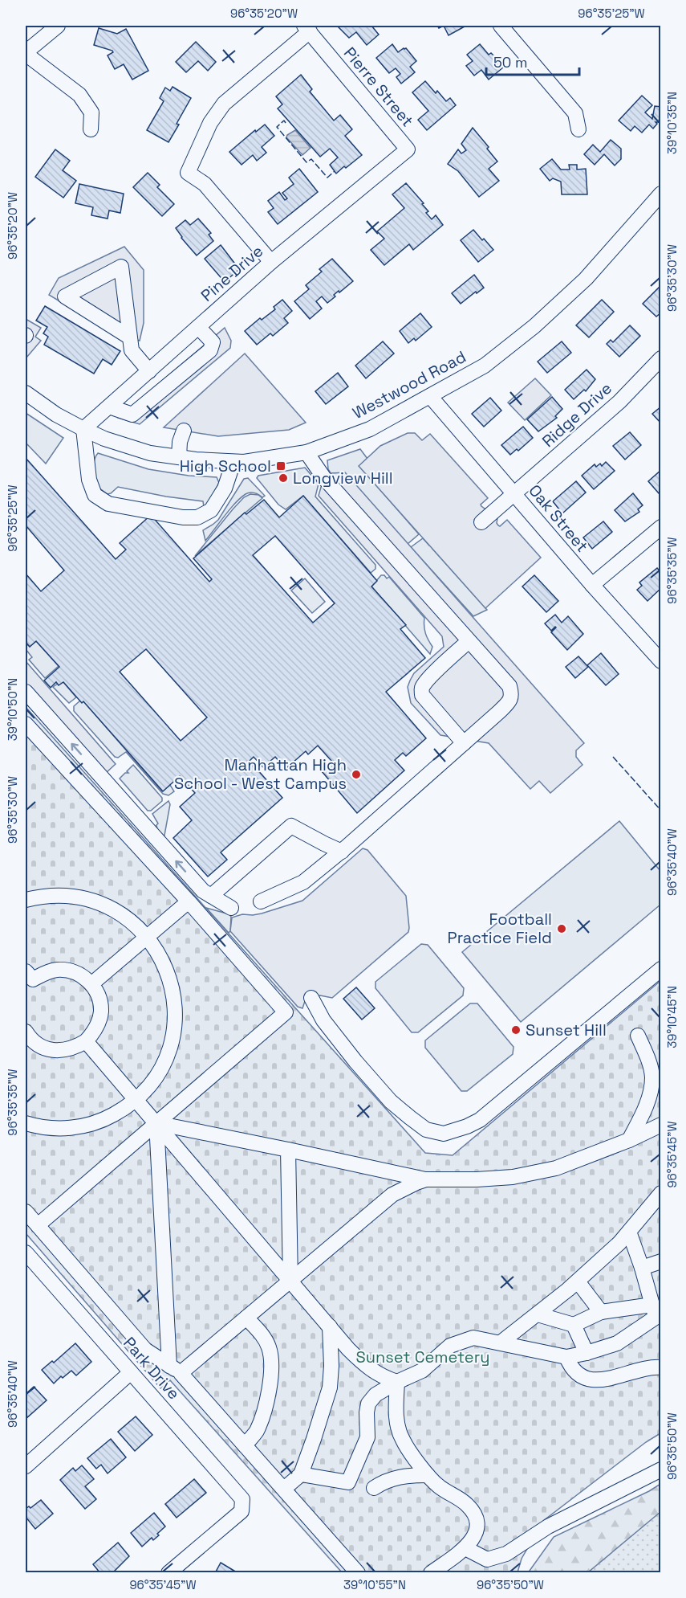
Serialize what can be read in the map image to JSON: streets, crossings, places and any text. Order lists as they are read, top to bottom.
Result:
{
  "streets": {
    "street": [
      "Pierre Street",
      "Pine Drive",
      "Westwood Road",
      "Ridge Drive",
      "Oak Street",
      "Park Drive"
    ]
  },
  "crossings": [
    ["Pierre Street", "Pine Drive"],
    ["Pine Drive", "Westwood Road"],
    ["Westwood Road", "Oak Street"],
    ["Ridge Drive", "Oak Street"]
  ],
  "parks": ["Sunset Cemetery"],
  "places": {
    "transit": ["High School"],
    "other": [
      "Longview Hill",
      "Manhattan High School - West Campus",
      "Football Practice Field",
      "Sunset Hill"
    ]
  },
  "scale_bar": "50 m",
  "coordinates": [
    "96°35'20\"W",
    "96°35'25\"W",
    "39°10'35\"N",
    "96°35'30\"W",
    "96°35'35\"W",
    "39°10'50\"N",
    "96°35'40\"W",
    "39°10'45\"N",
    "96°35'45\"W",
    "96°35'50\"W",
    "39°10'55\"N"
  ]
}
